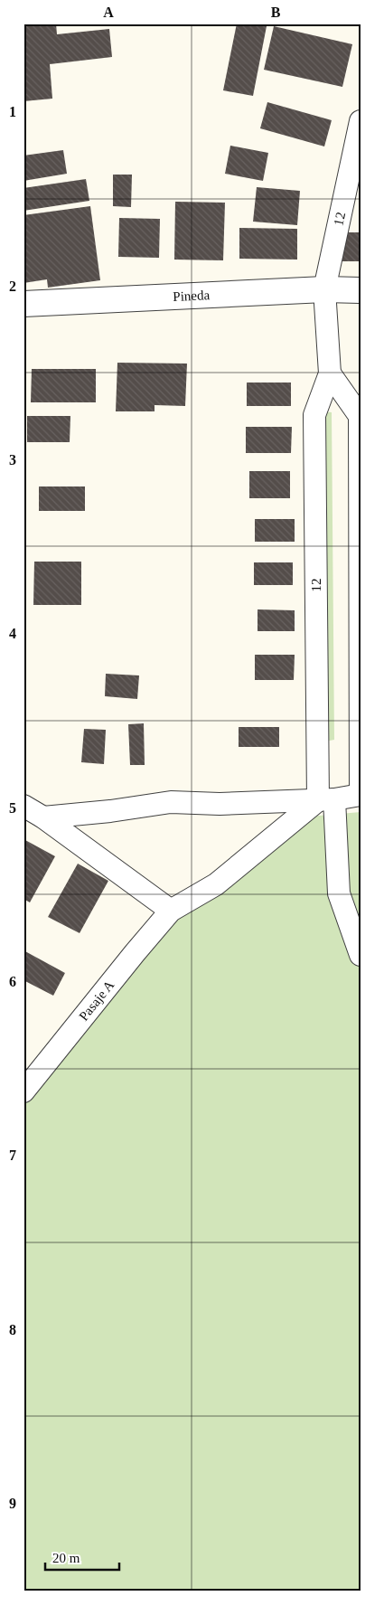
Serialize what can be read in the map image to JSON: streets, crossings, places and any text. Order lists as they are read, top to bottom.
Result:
{
  "streets": {
    "street": ["12", "Pineda", "Pasaje A"]
  },
  "crossings": [
    ["12", "Pineda"],
    ["12", "Pasaje A"]
  ],
  "scale_bar": "20 m",
  "grid": {
    "columns": ["A", "B"],
    "rows": [
      "1",
      "2",
      "3",
      "4",
      "5",
      "6",
      "7",
      "8",
      "9"
    ]
  }
}
